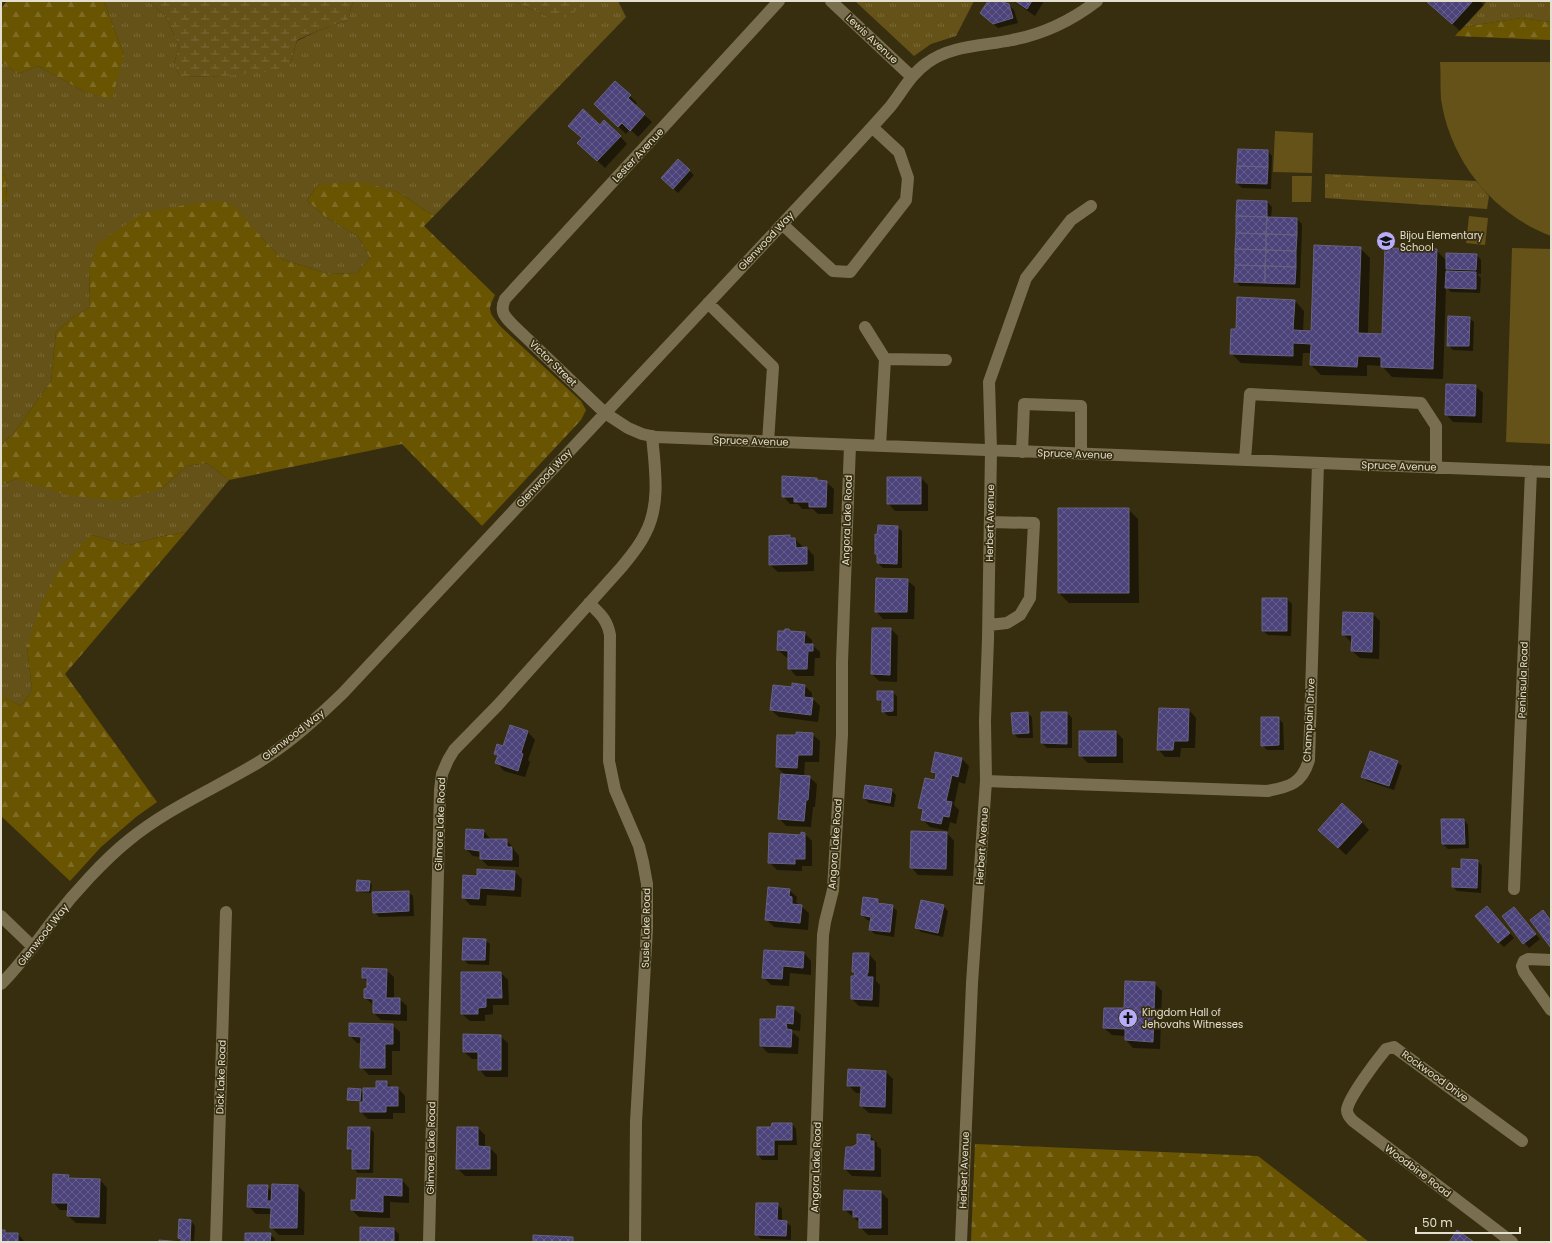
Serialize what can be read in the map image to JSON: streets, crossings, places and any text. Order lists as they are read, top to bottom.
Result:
{
  "streets": {
    "street": [
      "Lewis Avenue",
      "Lester Avenue",
      "Glenwood Way",
      "Victor Street",
      "Spruce Avenue",
      "Angora Lake Road",
      "Herbert Avenue",
      "Peninsula Road",
      "Champlain Drive",
      "Gilmore Lake Road",
      "Susie Lake Road",
      "Rockwood Drive",
      "Dick Lake Road",
      "Woodbine Road"
    ]
  },
  "crossings": [
    ["Lewis Avenue", "Glenwood Way"],
    ["Lester Avenue", "Victor Street"],
    ["Glenwood Way", "Victor Street"],
    ["Glenwood Way", "Spruce Avenue"],
    ["Victor Street", "Spruce Avenue"],
    ["Spruce Avenue", "Angora Lake Road"],
    ["Spruce Avenue", "Herbert Avenue"],
    ["Spruce Avenue", "Peninsula Road"],
    ["Spruce Avenue", "Champlain Drive"],
    ["Spruce Avenue", "Gilmore Lake Road"],
    ["Herbert Avenue", "Champlain Drive"],
    ["Gilmore Lake Road", "Susie Lake Road"],
    ["Rockwood Drive", "Woodbine Road"]
  ],
  "places": {
    "school or university": ["Bijou Elementary School"],
    "church": ["Kingdom Hall of Jehovahs Witnesses"]
  },
  "scale_bar": "50 m"
}
